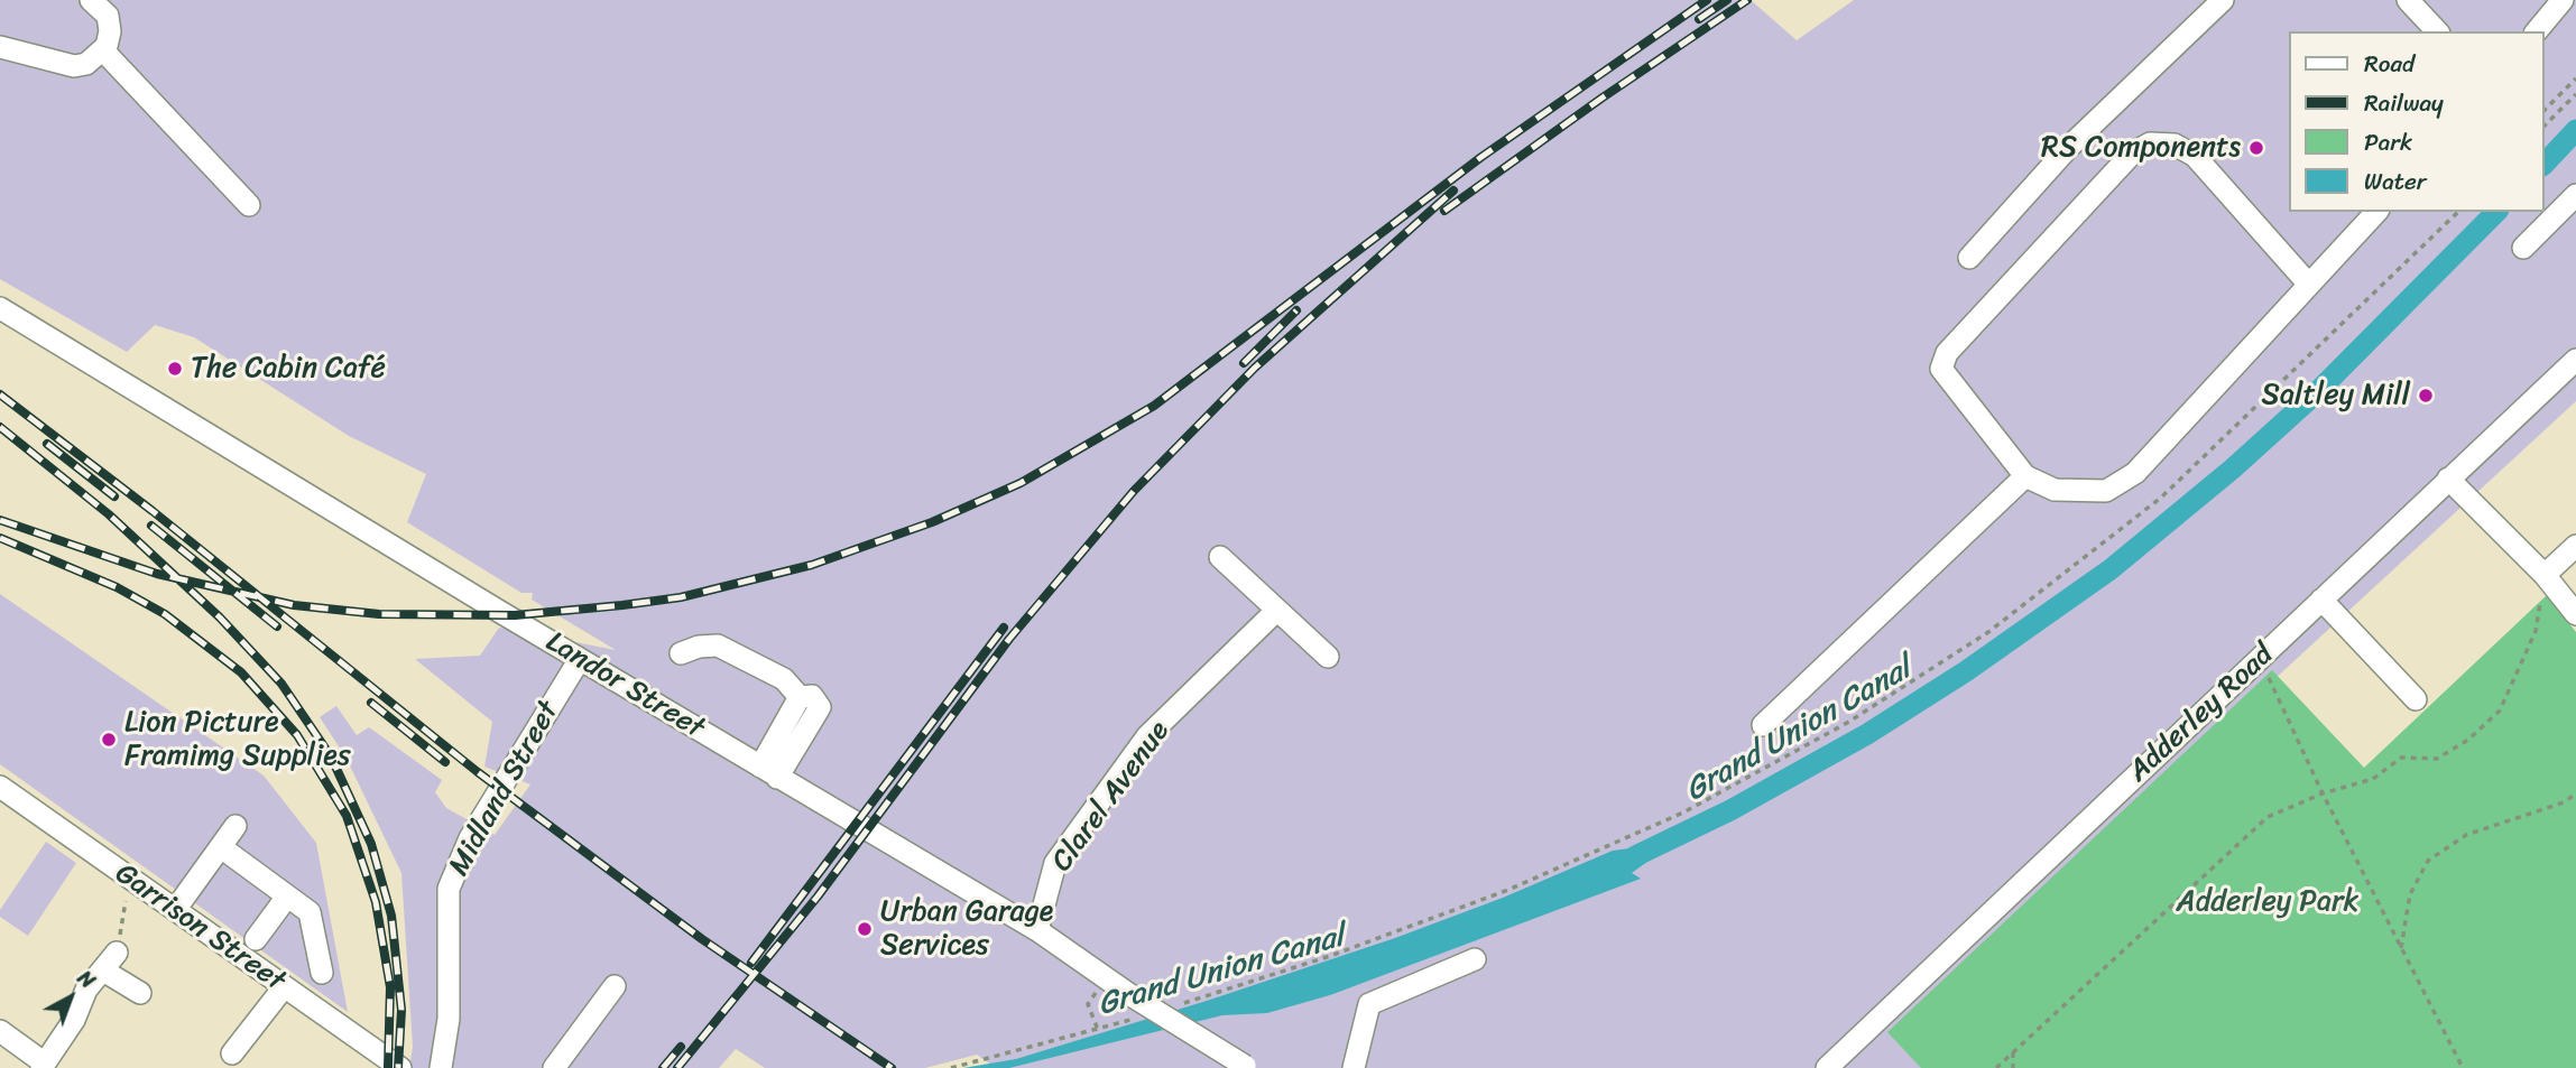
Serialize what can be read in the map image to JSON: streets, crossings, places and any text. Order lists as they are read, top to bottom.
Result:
{
  "streets": {
    "street": [
      "Landor Street",
      "Adderley Road",
      "Midland Street",
      "Clarel Avenue",
      "Garrison Street"
    ]
  },
  "crossings": [
    ["Landor Street", "Midland Street"],
    ["Landor Street", "Clarel Avenue"]
  ],
  "water": ["Grand Union Canal"],
  "parks": ["Adderley Park"],
  "places": [
    "RS Components",
    "The Cabin Café",
    "Saltley Mill",
    "Lion Picture Framimg Supplies",
    "Urban Garage Services"
  ],
  "legend": [
    "Road",
    "Railway",
    "Park",
    "Water"
  ],
  "north": "top right"
}
